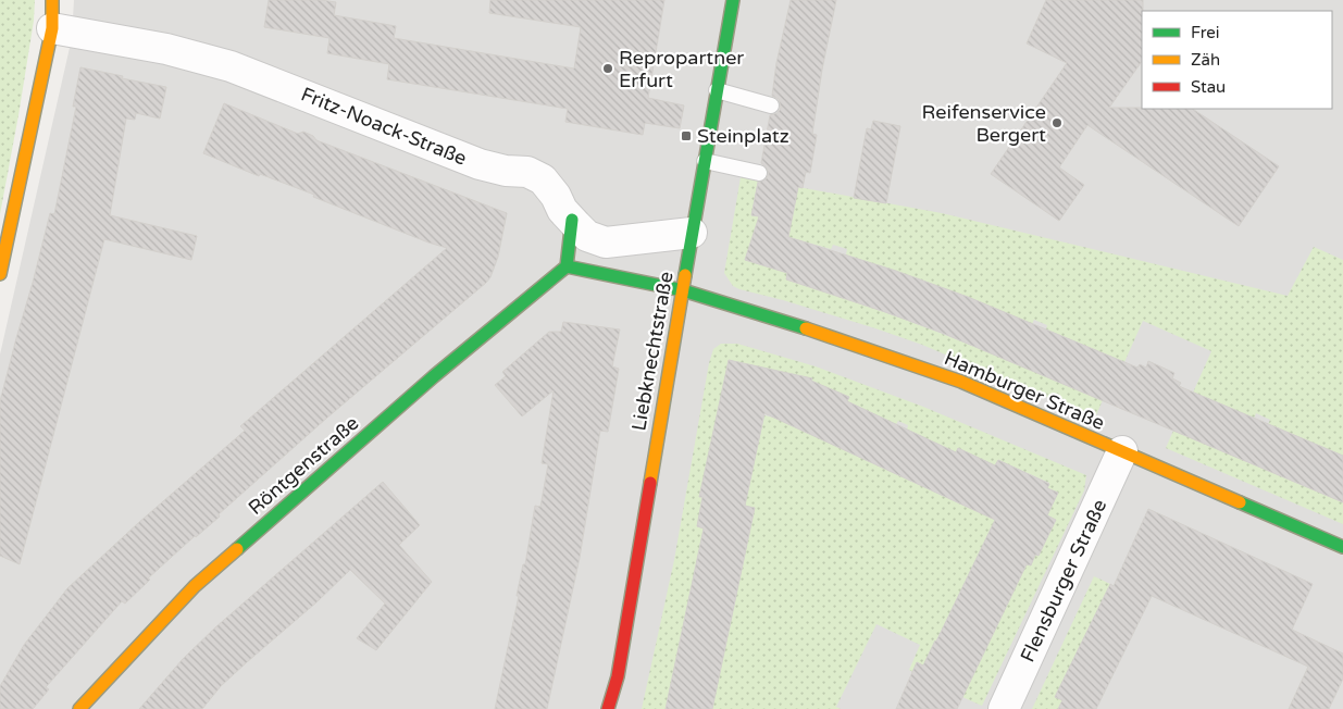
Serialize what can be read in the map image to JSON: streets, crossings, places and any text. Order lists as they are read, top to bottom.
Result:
{
  "streets": {
    "street": [
      "Fritz-Noack-Straße",
      "Liebknechtstraße",
      "Hamburger Straße",
      "Röntgenstraße",
      "Flensburger Straße"
    ]
  },
  "crossings": [
    ["Fritz-Noack-Straße", "Liebknechtstraße"],
    ["Liebknechtstraße", "Hamburger Straße"],
    ["Hamburger Straße", "Flensburger Straße"]
  ],
  "places": {
    "other": ["Repropartner Erfurt", "Reifenservice Bergert"],
    "transit": ["Steinplatz"]
  },
  "legend": ["Frei", "Zäh", "Stau"]
}
